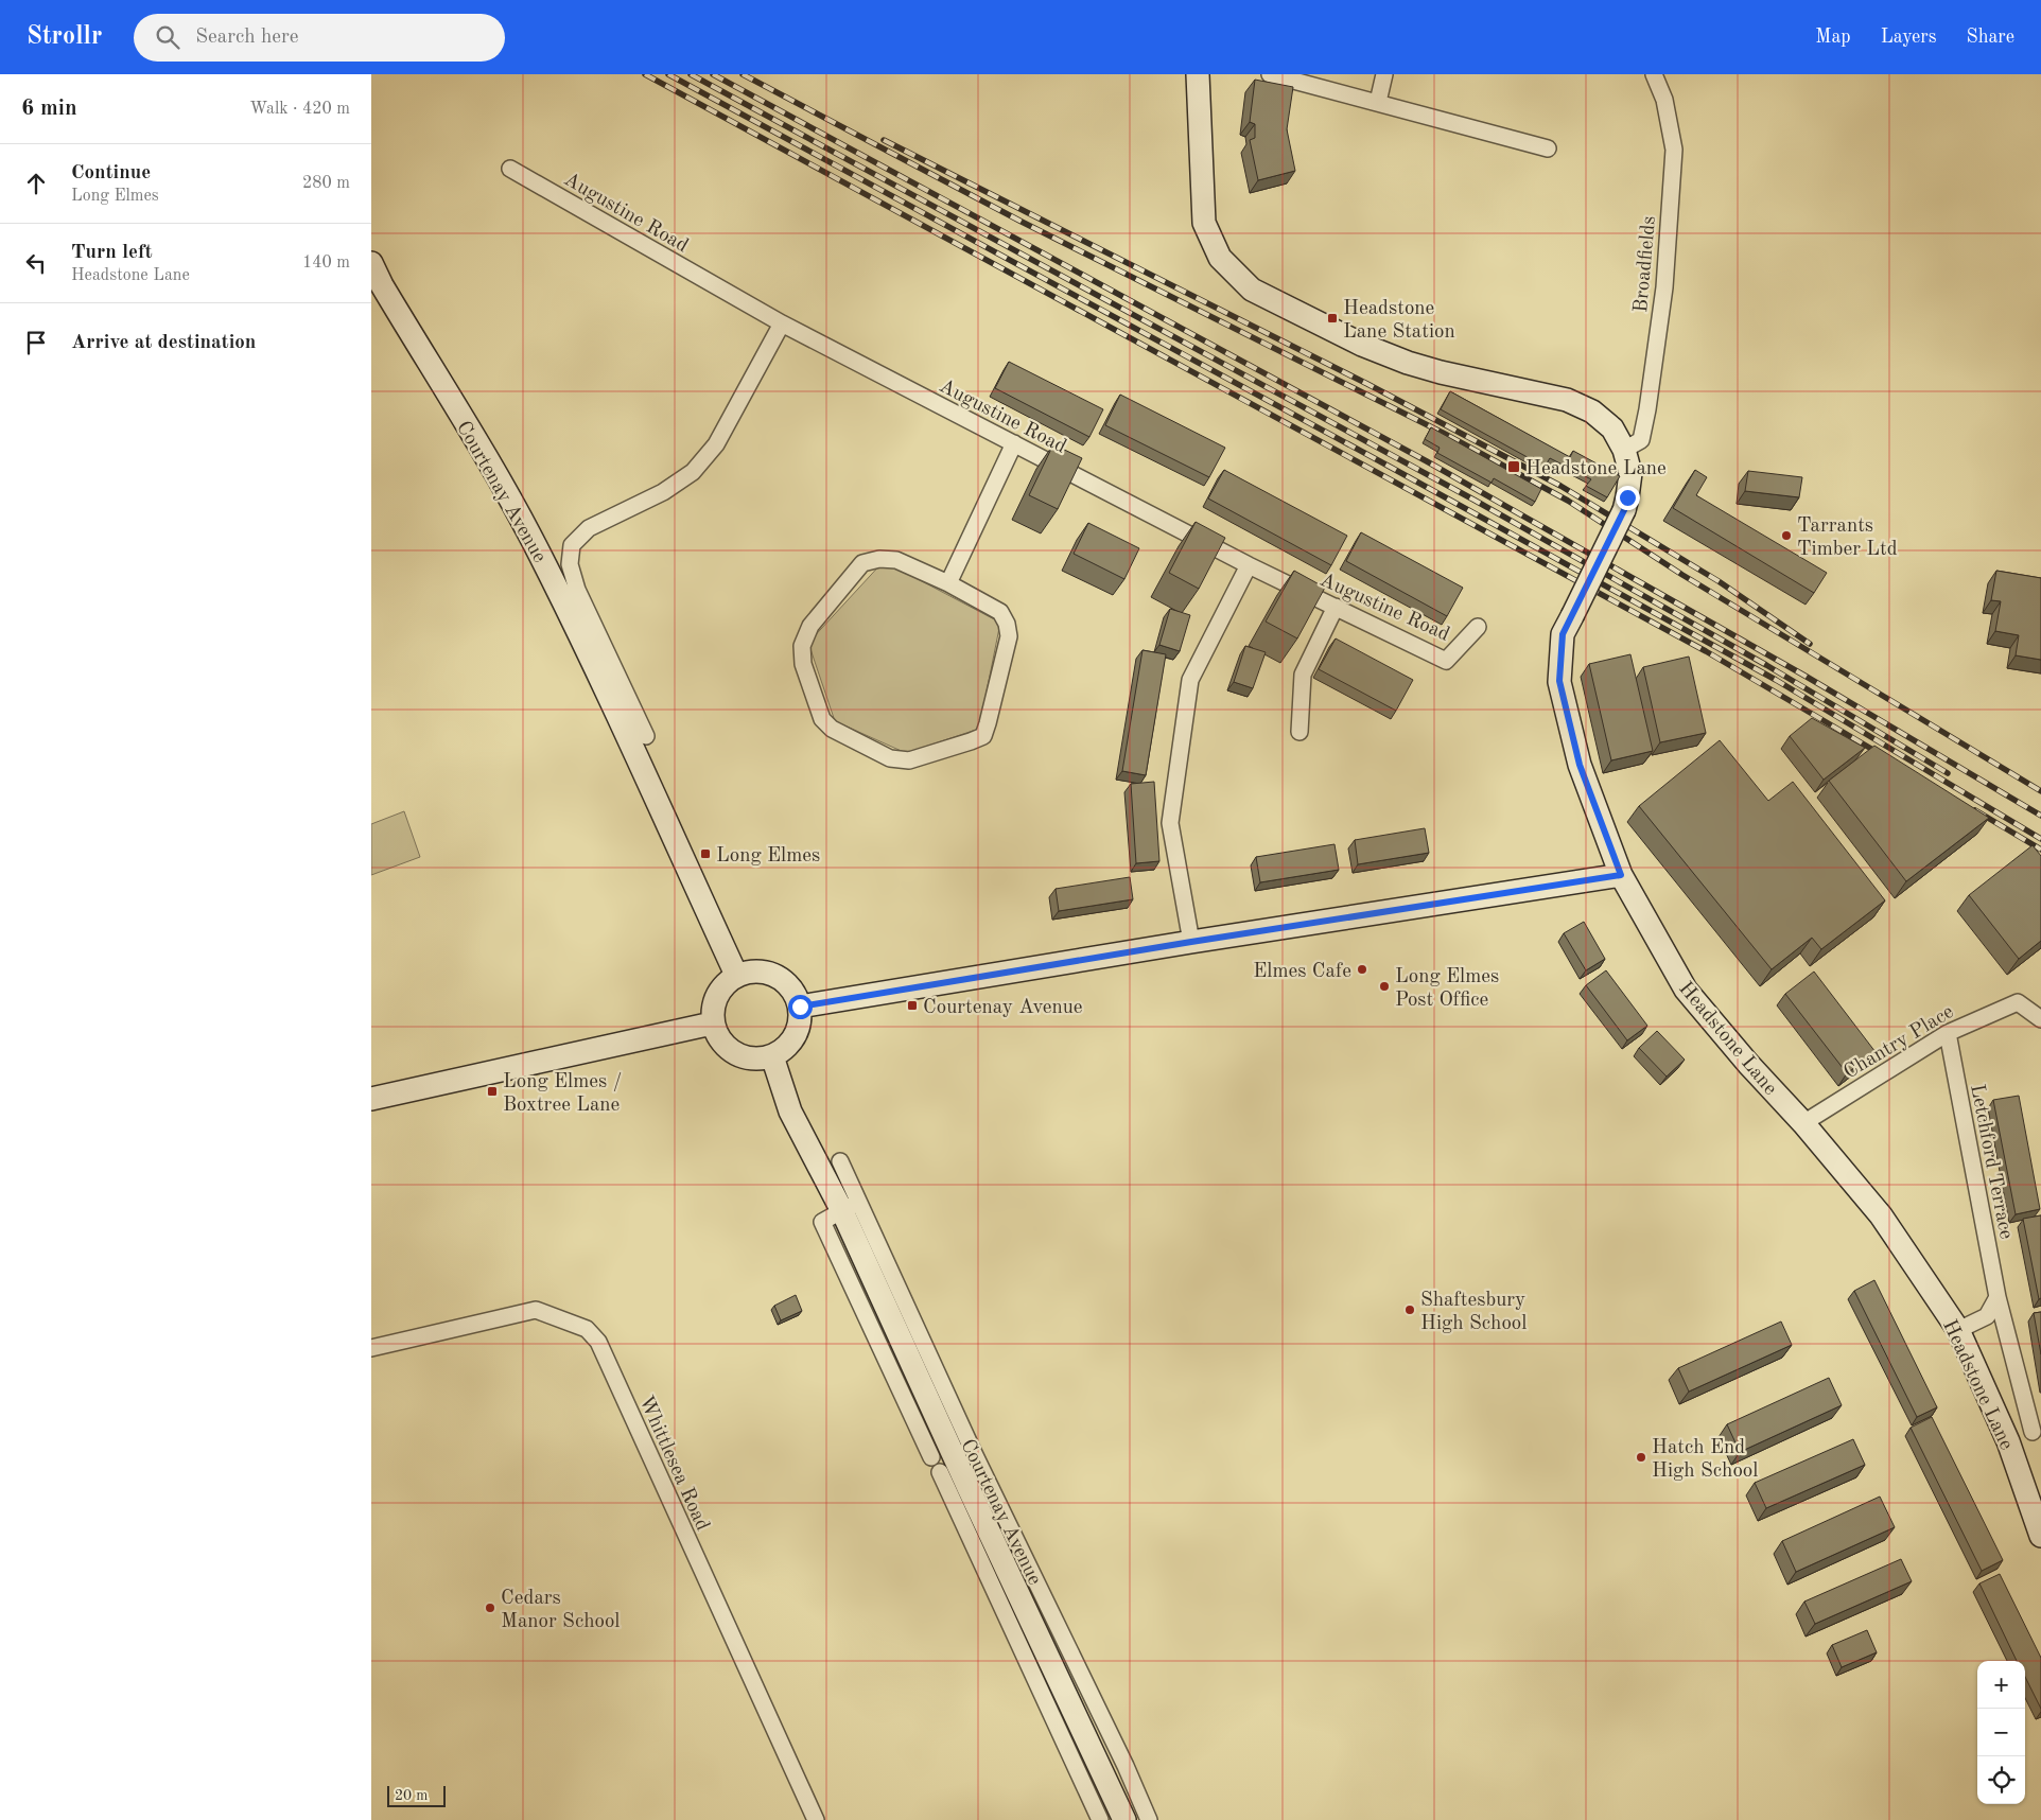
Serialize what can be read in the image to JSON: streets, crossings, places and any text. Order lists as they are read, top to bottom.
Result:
{
  "streets": {
    "street": [
      "Augustine Road",
      "Broadfields",
      "Courtenay Avenue",
      "Headstone Lane",
      "Chantry Place",
      "Letchford Terrace",
      "Whittlesea Road"
    ]
  },
  "crossings": [
    ["Broadfields", "Headstone Lane"],
    ["Headstone Lane", "Chantry Place"],
    ["Chantry Place", "Letchford Terrace"]
  ],
  "places": {
    "transit": [
      "Headstone Lane Station",
      "Headstone Lane",
      "Long Elmes",
      "Courtenay Avenue",
      "Long Elmes / Boxtree Lane"
    ],
    "other": [
      "Tarrants Timber Ltd",
      "Elmes Cafe",
      "Long Elmes Post Office",
      "Shaftesbury High School",
      "Hatch End High School",
      "Cedars Manor School"
    ]
  },
  "scale_bar": "20 m",
  "page": {
    "header": "Strollr",
    "search": "Search here",
    "nav": ["Map", "Layers", "Share"],
    "heading": ["6 min", "Walk · 420 m"],
    "list": [
      ["Continue", "Long Elmes", "280 m"],
      ["Turn left", "Headstone Lane", "140 m"],
      "Arrive at destination"
    ],
    "map_buttons": ["+", "−"],
    "scale": "20 m"
  }
}
